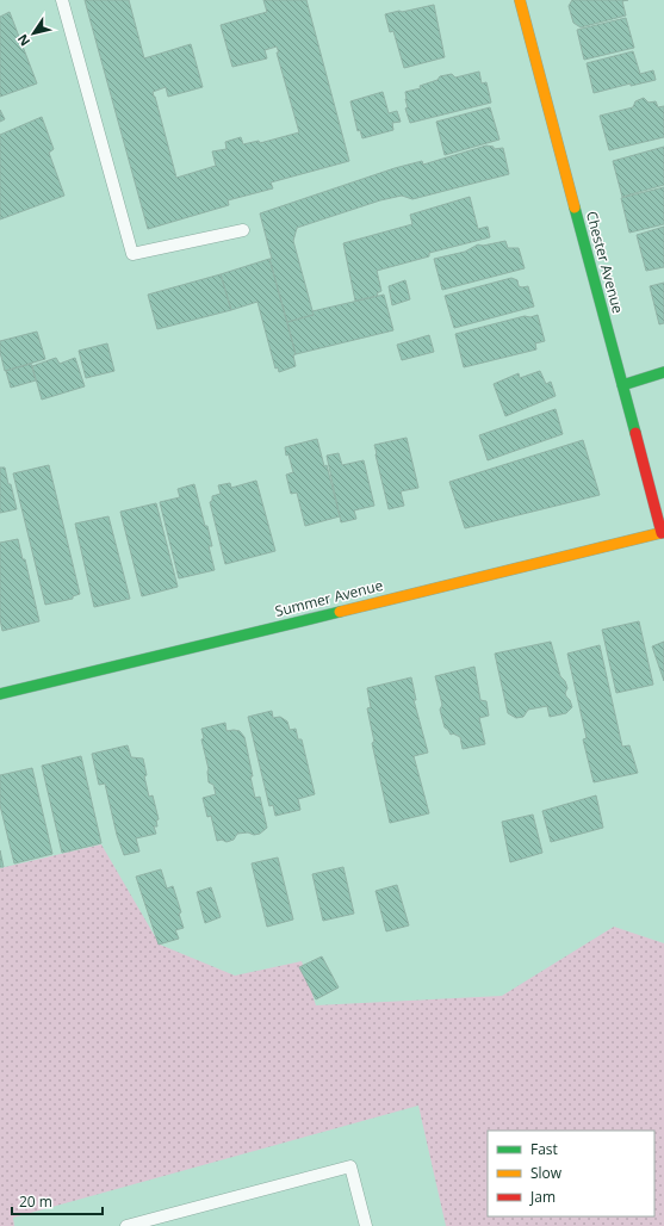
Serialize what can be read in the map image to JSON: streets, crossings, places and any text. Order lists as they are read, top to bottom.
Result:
{
  "streets": {
    "street": ["Chester Avenue", "Summer Avenue"]
  },
  "crossings": [
    ["Chester Avenue", "Summer Avenue"]
  ],
  "legend": ["Fast", "Slow", "Jam"],
  "scale_bar": "20 m",
  "north": "bottom left"
}
